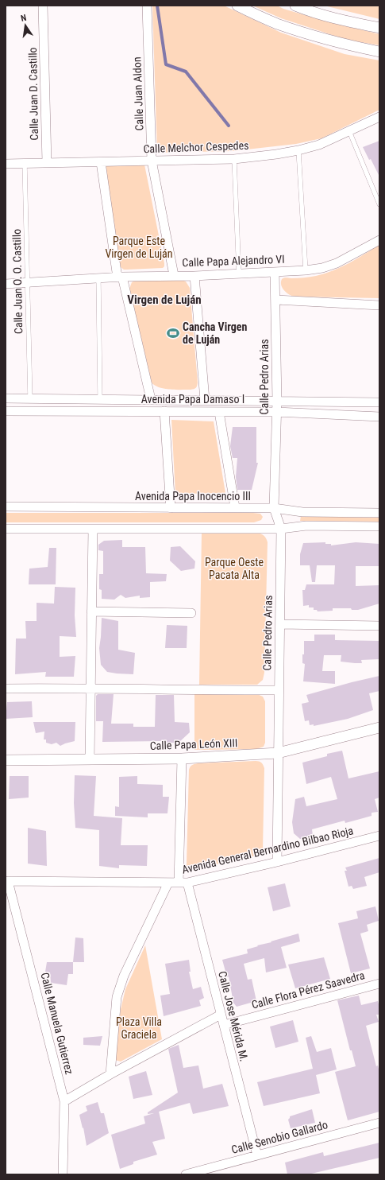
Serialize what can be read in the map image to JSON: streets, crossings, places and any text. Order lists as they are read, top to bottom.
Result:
{
  "streets": {
    "street": [
      "Calle Juan D. Castillo",
      "Calle Juan Aldon",
      "Calle Melchor Cespedes",
      "Calle Papa Alejandro VI",
      "Calle Pedro Arias",
      "Avenida Papa Damaso I",
      "Avenida Papa Inocencio III",
      "Calle Papa León XIII",
      "Avenida General Bernardino Bilbao Rioja",
      "Calle Flora Pérez Saavedra",
      "Calle Jose Mérida M.",
      "Calle Manuela Gutierrez",
      "Calle Senobio Gallardo"
    ],
    "lane": ["Calle Juan O. O. Castillo"]
  },
  "crossings": [
    ["Calle Juan D. Castillo", "Calle Melchor Cespedes"],
    ["Calle Juan Aldon", "Calle Melchor Cespedes"],
    ["Calle Juan Aldon", "Calle Papa Alejandro VI"],
    ["Calle Melchor Cespedes", "Calle Juan O. O. Castillo"],
    ["Calle Papa Alejandro VI", "Calle Juan O. O. Castillo"],
    ["Calle Papa Alejandro VI", "Calle Pedro Arias"],
    ["Calle Juan O. O. Castillo", "Avenida Papa Damaso I"],
    ["Calle Pedro Arias", "Avenida Papa Damaso I"],
    ["Calle Pedro Arias", "Avenida Papa Inocencio III"],
    ["Calle Pedro Arias", "Calle Papa León XIII"],
    ["Calle Pedro Arias", "Avenida General Bernardino Bilbao Rioja"],
    ["Calle Papa León XIII", "Calle Jose Mérida M."],
    ["Avenida General Bernardino Bilbao Rioja", "Calle Jose Mérida M."],
    ["Avenida General Bernardino Bilbao Rioja", "Calle Manuela Gutierrez"],
    ["Calle Flora Pérez Saavedra", "Calle Jose Mérida M."],
    ["Calle Jose Mérida M.", "Calle Senobio Gallardo"]
  ],
  "districts": ["Virgen de Luján"],
  "parks": ["Parque Este Virgen de Luján", "Parque Oeste Pacata Alta", "Plaza Villa Graciela"],
  "places": {
    "sports": ["Cancha Virgen de Luján"]
  },
  "north": "top"
}
